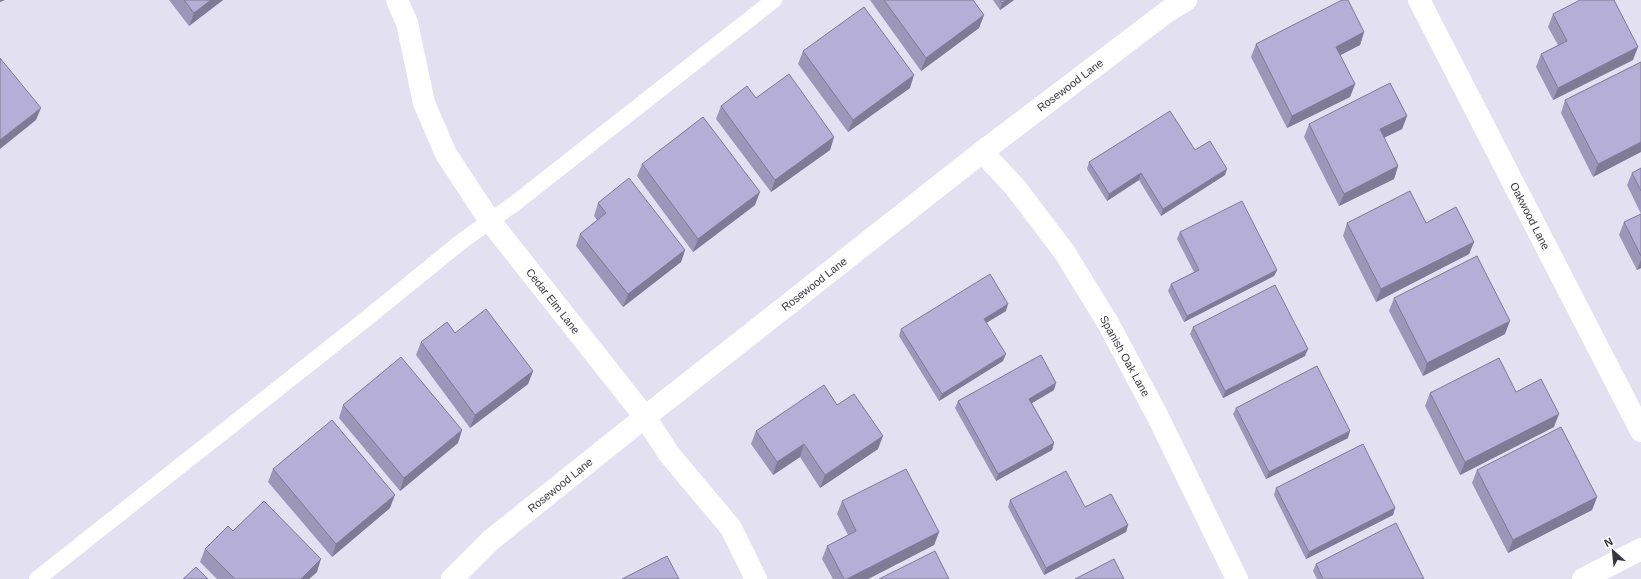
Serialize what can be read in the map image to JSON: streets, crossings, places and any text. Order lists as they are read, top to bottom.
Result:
{
  "streets": {
    "street": [
      "Rosewood Lane",
      "Oakwood Lane",
      "Cedar Elm Lane",
      "Spanish Oak Lane"
    ]
  },
  "crossings": [
    ["Rosewood Lane", "Cedar Elm Lane"],
    ["Rosewood Lane", "Spanish Oak Lane"]
  ],
  "north": "top left"
}
